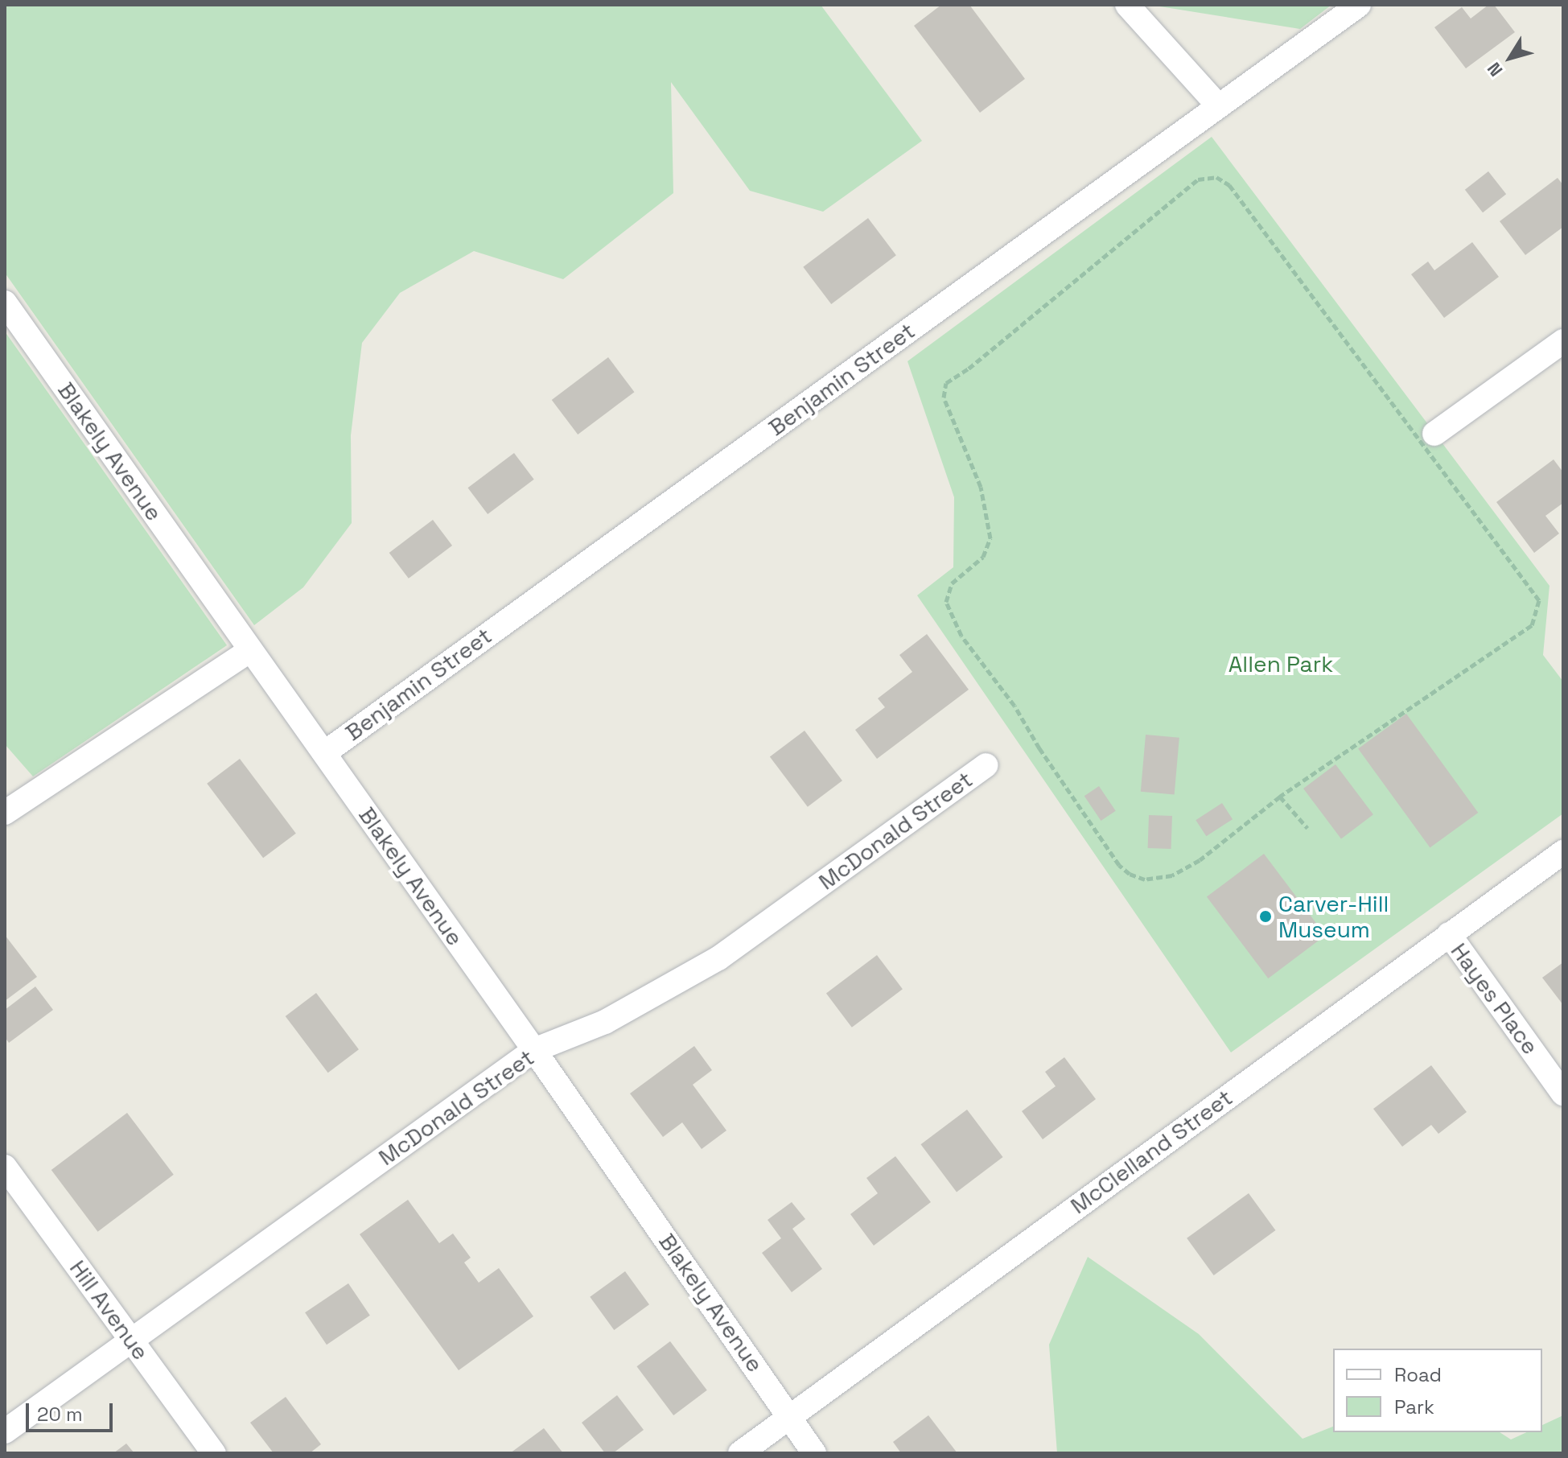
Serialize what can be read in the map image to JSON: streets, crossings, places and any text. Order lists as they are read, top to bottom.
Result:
{
  "streets": {
    "street": [
      "Benjamin Street",
      "Blakely Avenue",
      "McDonald Street",
      "Hayes Place",
      "McClelland Street",
      "Hill Avenue"
    ]
  },
  "crossings": [
    ["Benjamin Street", "Blakely Avenue"],
    ["Blakely Avenue", "McDonald Street"],
    ["Blakely Avenue", "McClelland Street"],
    ["McDonald Street", "Hill Avenue"],
    ["Hayes Place", "McClelland Street"]
  ],
  "parks": ["Allen Park"],
  "places": ["Carver-Hill Museum"],
  "legend": ["Road", "Park"],
  "scale_bar": "20 m",
  "north": "bottom left"
}
